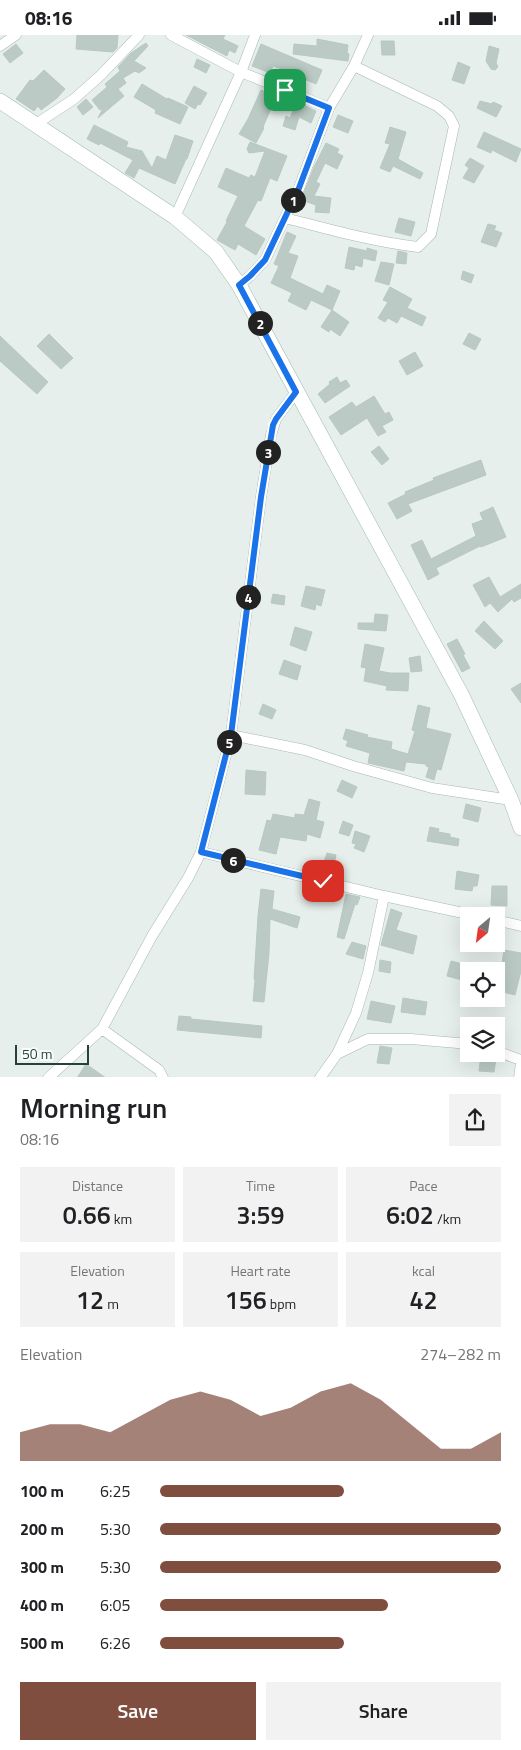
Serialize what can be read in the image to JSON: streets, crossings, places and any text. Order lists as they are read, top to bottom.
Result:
{
  "scale_bar": "50 m",
  "north": "bottom left",
  "page": {
    "status": "08:16",
    "pins": [
      "1",
      "2",
      "3",
      "4",
      "5",
      "6"
    ],
    "scale": "50 m",
    "heading": ["Morning run", "08:16"],
    "stats": [
      ["Distance", "0.66 km"],
      ["Time", "3:59"],
      ["Pace", "6:02 /km"],
      ["Elevation", "12 m"],
      ["Heart rate", "156 bpm"],
      ["kcal", "42"]
    ],
    "chart": ["Elevation", "274–282 m"],
    "list": [
      {
        "name": "100 m",
        "note": "6:25"
      },
      {
        "name": "200 m",
        "note": "5:30"
      },
      {
        "name": "300 m",
        "note": "5:30"
      },
      {
        "name": "400 m",
        "note": "6:05"
      },
      {
        "name": "500 m",
        "note": "6:26"
      }
    ],
    "buttons": ["Save", "Share"]
  }
}
